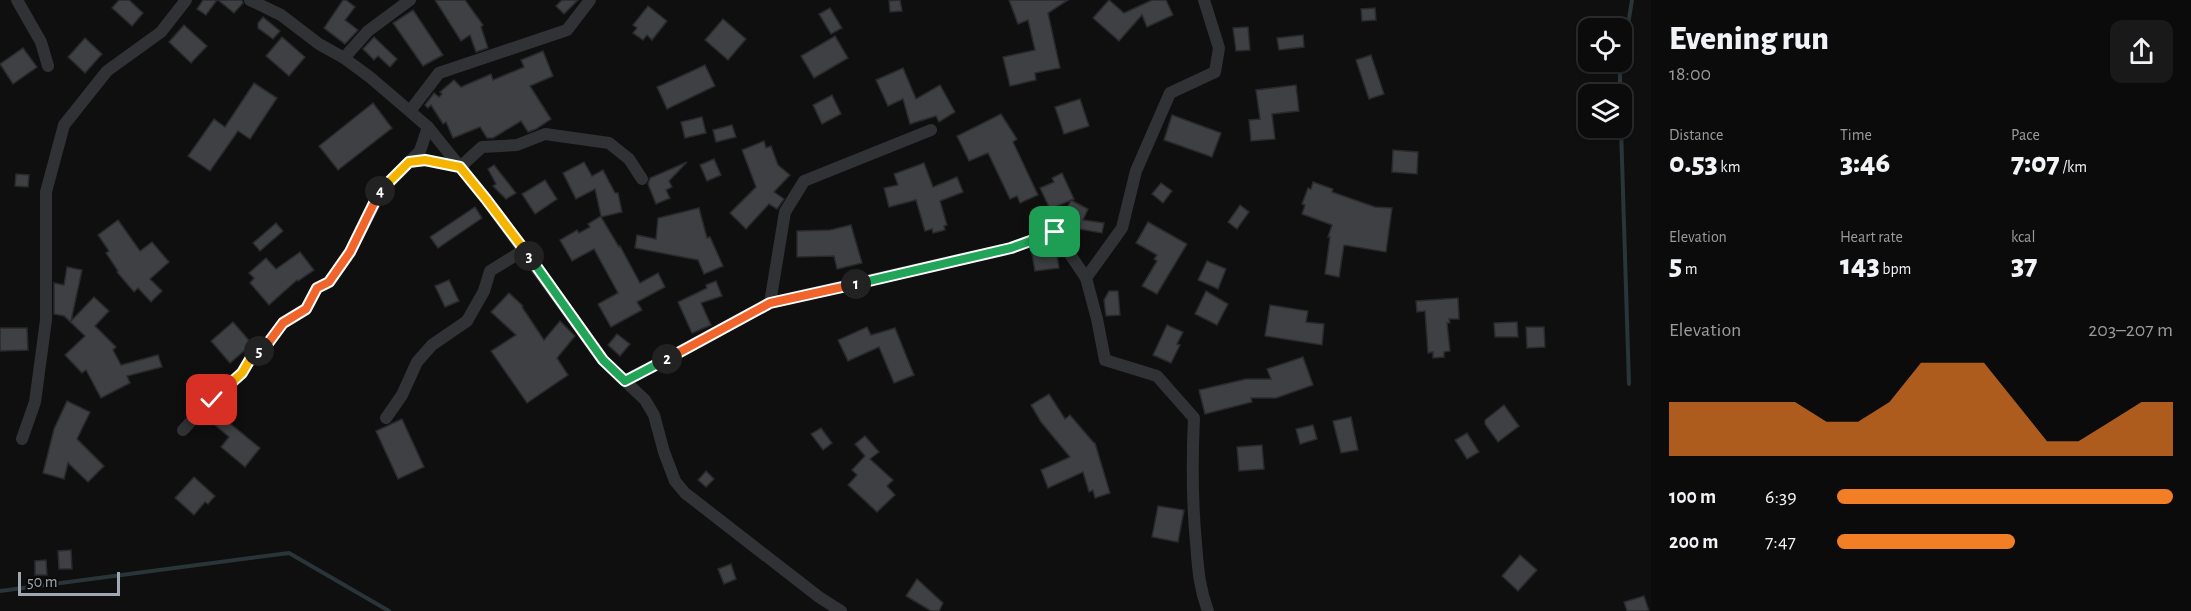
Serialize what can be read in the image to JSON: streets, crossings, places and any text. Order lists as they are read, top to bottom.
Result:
{
  "scale_bar": "50 m",
  "page": {
    "heading": ["Evening run", "18:00"],
    "stats": [
      ["Distance", "0.53 km"],
      ["Time", "3:46"],
      ["Pace", "7:07 /km"],
      ["Elevation", "5 m"],
      ["Heart rate", "143 bpm"],
      ["kcal", "37"]
    ],
    "pins": [
      "4",
      "3",
      "1",
      "5",
      "2"
    ],
    "chart": ["Elevation", "203–207 m"],
    "list": [
      {
        "name": "100 m",
        "note": "6:39"
      },
      {
        "name": "200 m",
        "note": "7:47"
      }
    ],
    "scale": "50 m"
  }
}
